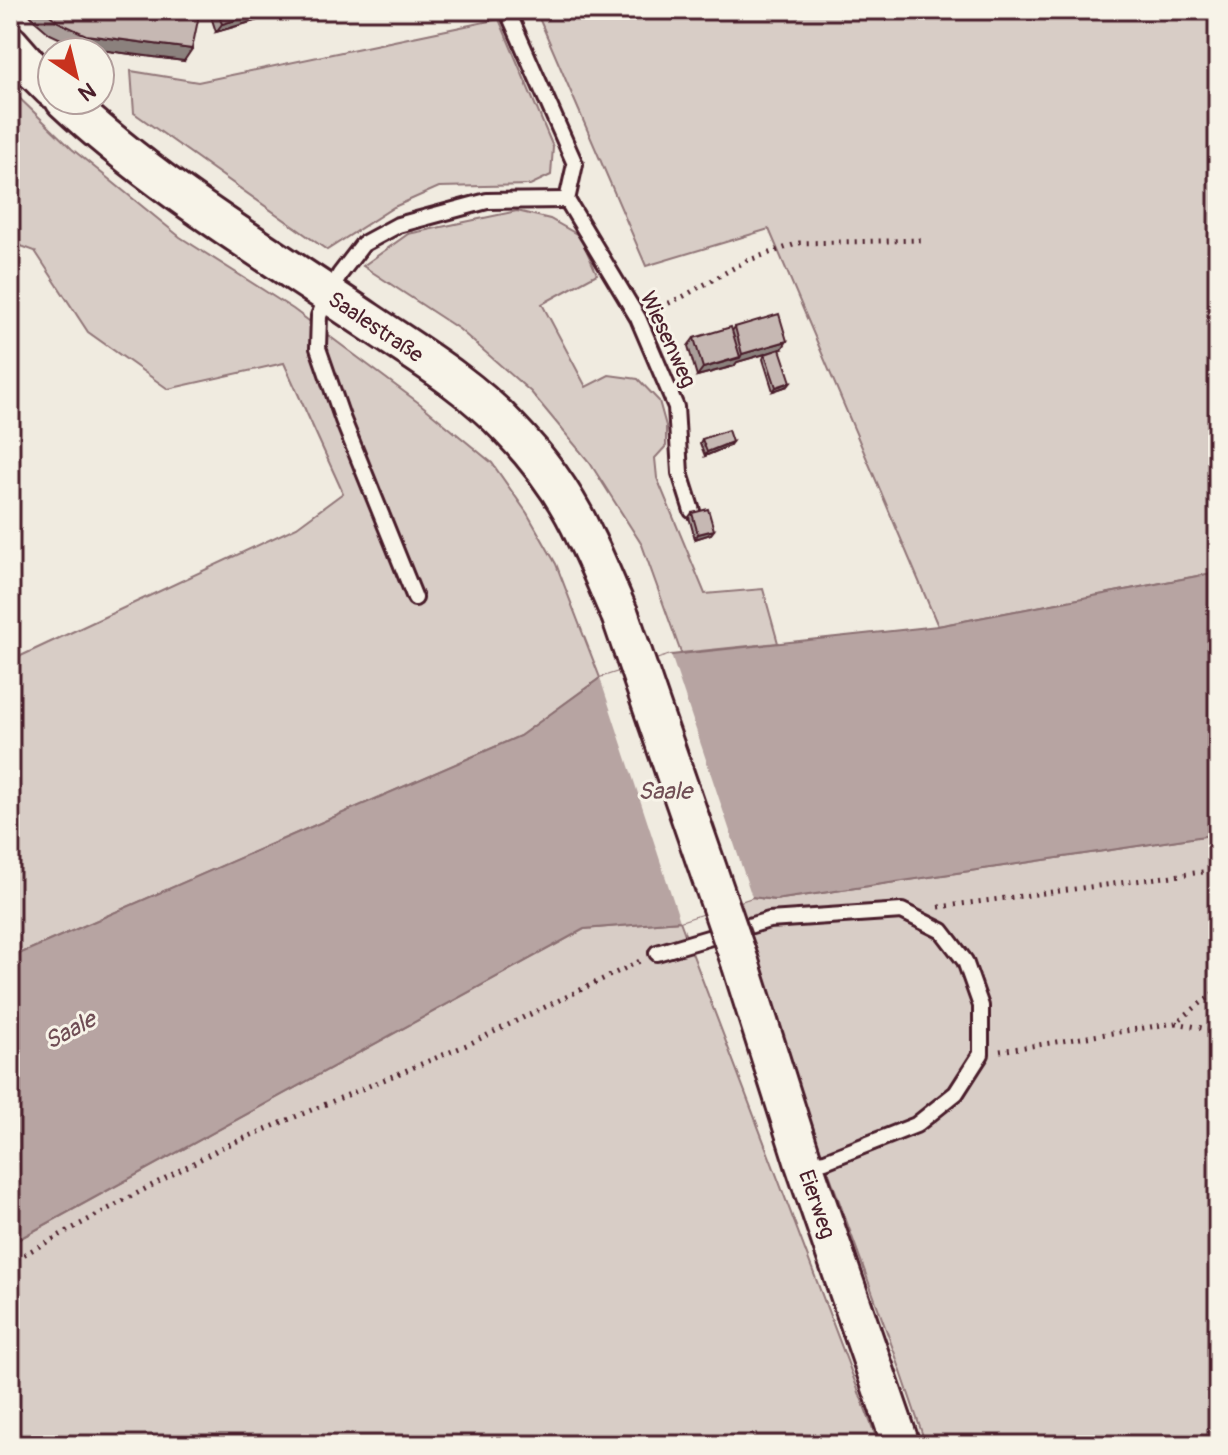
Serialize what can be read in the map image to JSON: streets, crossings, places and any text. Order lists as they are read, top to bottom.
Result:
{
  "streets": {
    "street": ["Saalestraße", "Eierweg"],
    "lane": ["Wiesenweg"]
  },
  "crossings": [
    ["Saalestraße", "Eierweg"]
  ],
  "water": ["Saale"],
  "north": "bottom right"
}
